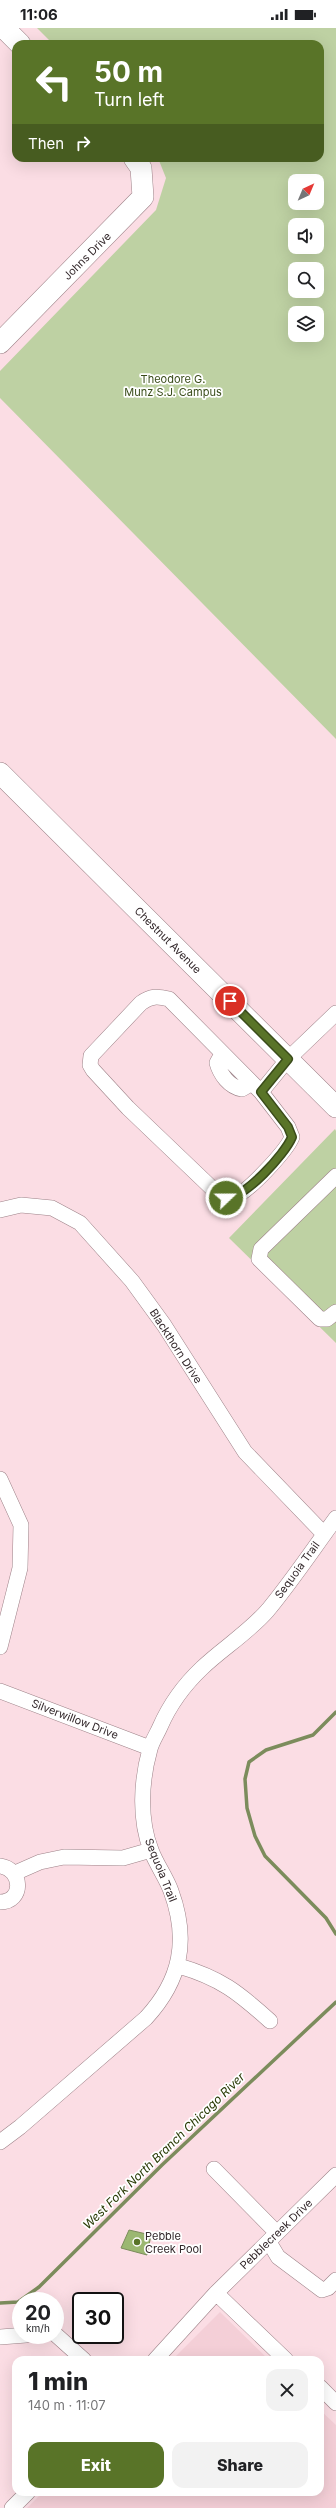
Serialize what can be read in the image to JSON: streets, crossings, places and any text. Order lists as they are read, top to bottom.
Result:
{
  "streets": {
    "street": [
      "Johns Drive",
      "Chestnut Avenue",
      "Blackthorn Drive",
      "Sequoia Trail",
      "Silverwillow Drive",
      "Pebblecreek Drive"
    ]
  },
  "crossings": [
    ["Blackthorn Drive", "Sequoia Trail"],
    ["Sequoia Trail", "Silverwillow Drive"]
  ],
  "water": ["West Fork North Branch Chicago River"],
  "parks": ["Theodore G. Munz S.J. Campus"],
  "places": ["Pebble Creek Pool"],
  "north": "top right",
  "page": {
    "status": "11:06",
    "turn": ["50 m", "Turn left"],
    "then": "Then",
    "speed": "20 km/h",
    "limit": "30",
    "heading": ["1 min", "140 m · 11:07"],
    "buttons": ["Exit", "Share"]
  }
}
